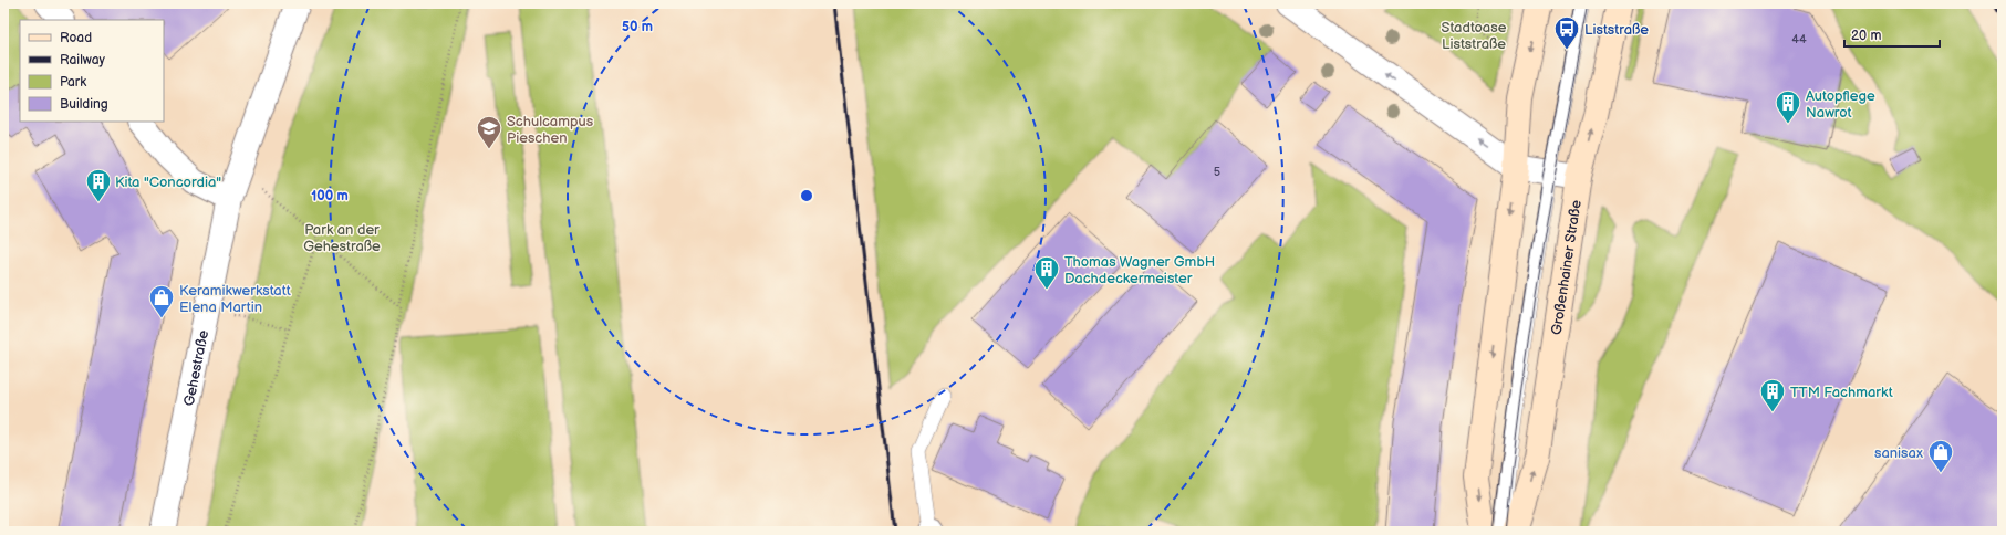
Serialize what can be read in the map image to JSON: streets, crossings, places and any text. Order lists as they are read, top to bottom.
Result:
{
  "streets": {
    "main road": ["Großenhainer Straße"],
    "street": ["Gehestraße"]
  },
  "parks": ["Stadtoase Liststraße", "Park an der Gehestraße"],
  "places": {
    "bus stop": ["Liststraße"],
    "building": [
      "Autopflege Nawrot",
      "Kita \"Concordia\"",
      "Thomas Wagner GmbH Dachdeckermeister",
      "TTM Fachmarkt"
    ],
    "school or university": ["Schulcampus Pieschen"],
    "shop": ["Keramikwerkstatt Elena Martin", "sanisax"]
  },
  "house_numbers": ["44", "5"],
  "legend": [
    "Road",
    "Railway",
    "Park",
    "Building"
  ],
  "scale_bar": "20 m",
  "rings": ["50 m", "100 m"]
}
